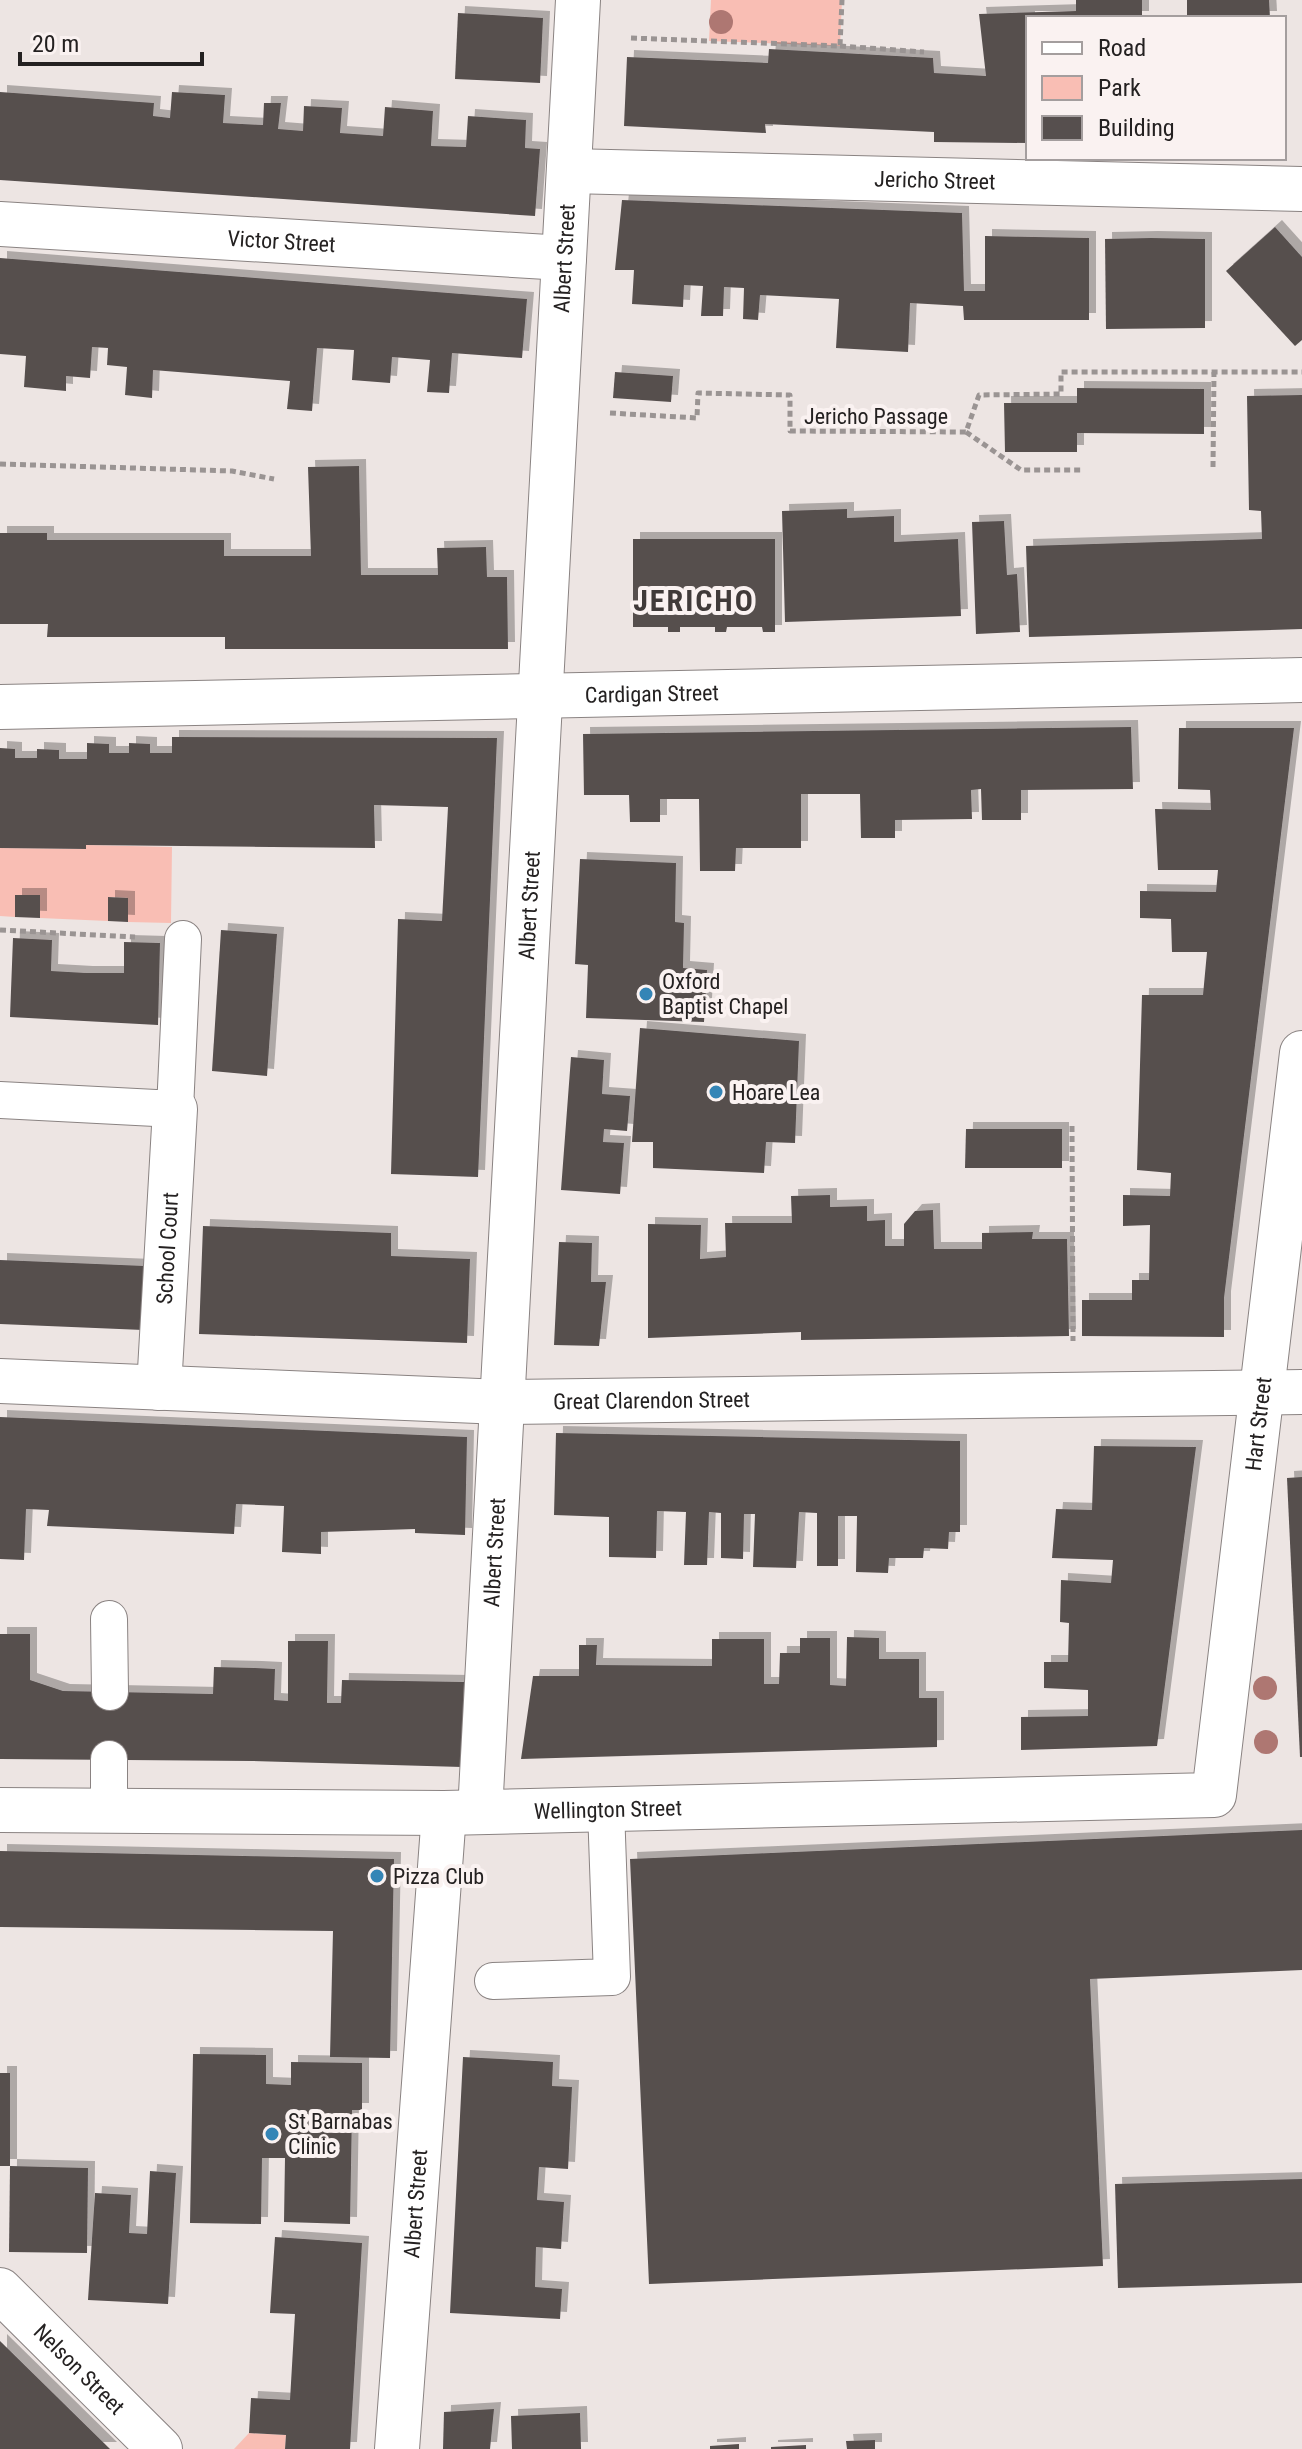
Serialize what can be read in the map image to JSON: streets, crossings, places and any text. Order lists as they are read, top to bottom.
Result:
{
  "streets": {
    "street": [
      "Jericho Street",
      "Victor Street",
      "Albert Street",
      "Cardigan Street",
      "School Court",
      "Great Clarendon Street",
      "Hart Street",
      "Wellington Street",
      "Nelson Street"
    ],
    "path": ["Jericho Passage"]
  },
  "crossings": [
    ["Jericho Street", "Albert Street"],
    ["Victor Street", "Albert Street"],
    ["Albert Street", "Jericho Passage"],
    ["Albert Street", "Cardigan Street"],
    ["Albert Street", "Great Clarendon Street"],
    ["Albert Street", "Wellington Street"],
    ["School Court", "Great Clarendon Street"],
    ["Great Clarendon Street", "Hart Street"],
    ["Hart Street", "Wellington Street"]
  ],
  "districts": ["JERICHO"],
  "places": [
    "Oxford Baptist Chapel",
    "Hoare Lea",
    "Pizza Club",
    "St Barnabas Clinic"
  ],
  "legend": ["Road", "Park", "Building"],
  "scale_bar": "20 m"
}
